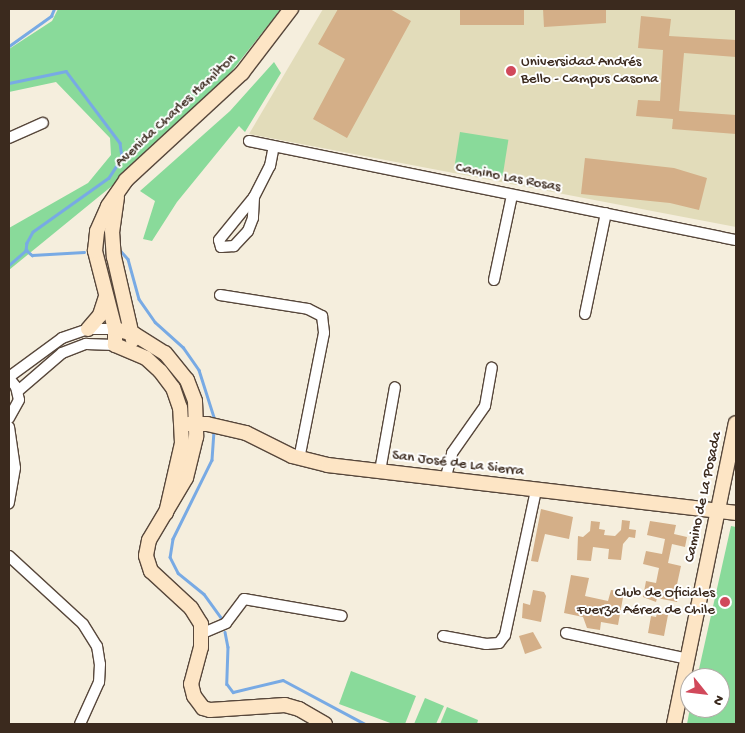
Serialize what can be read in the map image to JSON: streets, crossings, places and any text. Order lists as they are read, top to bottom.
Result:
{
  "streets": {
    "street": [
      "Avenida Charles Hamilton",
      "Camino Las Rosas",
      "San José de La Sierra",
      "Camino de La Posada"
    ]
  },
  "crossings": [
    ["San José de La Sierra", "Camino de La Posada"]
  ],
  "places": ["Universidad Andrés Bello - Campus Casona", "Club de Oficiales Fuerza Aérea de Chile"],
  "north": "bottom right"
}
